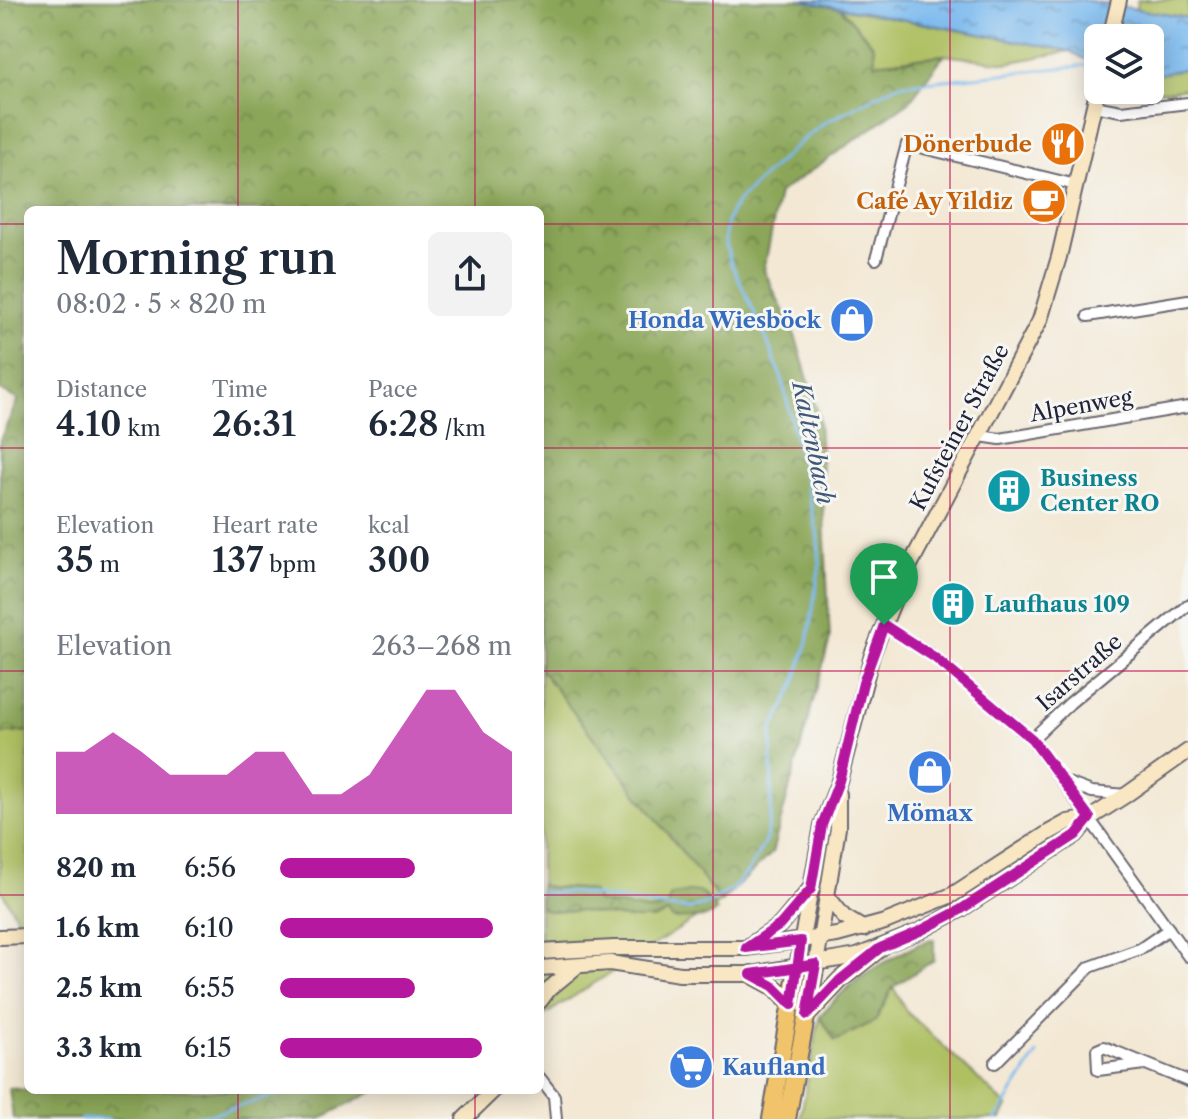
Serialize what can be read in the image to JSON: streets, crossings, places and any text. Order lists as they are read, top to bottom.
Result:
{
  "streets": {
    "main road": ["Kufsteiner Straße"],
    "street": ["Alpenweg", "Isarstraße"]
  },
  "crossings": [
    ["Alpenweg", "Kufsteiner Straße"]
  ],
  "water": ["Kaltenbach"],
  "places": {
    "restaurant": ["Dönerbude"],
    "cafe": ["Café Ay Yildiz"],
    "shop": ["Honda Wiesböck", "Mömax"],
    "building": ["Business Center RO", "Laufhaus 109"],
    "supermarket": ["Kaufland"]
  },
  "page": {
    "heading": ["Morning run", "08:02 · 5 × 820 m"],
    "stats": [
      ["Distance", "4.10 km"],
      ["Time", "26:31"],
      ["Pace", "6:28 /km"],
      ["Elevation", "35 m"],
      ["Heart rate", "137 bpm"],
      ["kcal", "300"]
    ],
    "chart": ["Elevation", "263–268 m"],
    "list": [
      {
        "name": "820 m",
        "note": "6:56"
      },
      {
        "name": "1.6 km",
        "note": "6:10"
      },
      {
        "name": "2.5 km",
        "note": "6:55"
      },
      {
        "name": "3.3 km",
        "note": "6:15"
      }
    ]
  }
}
